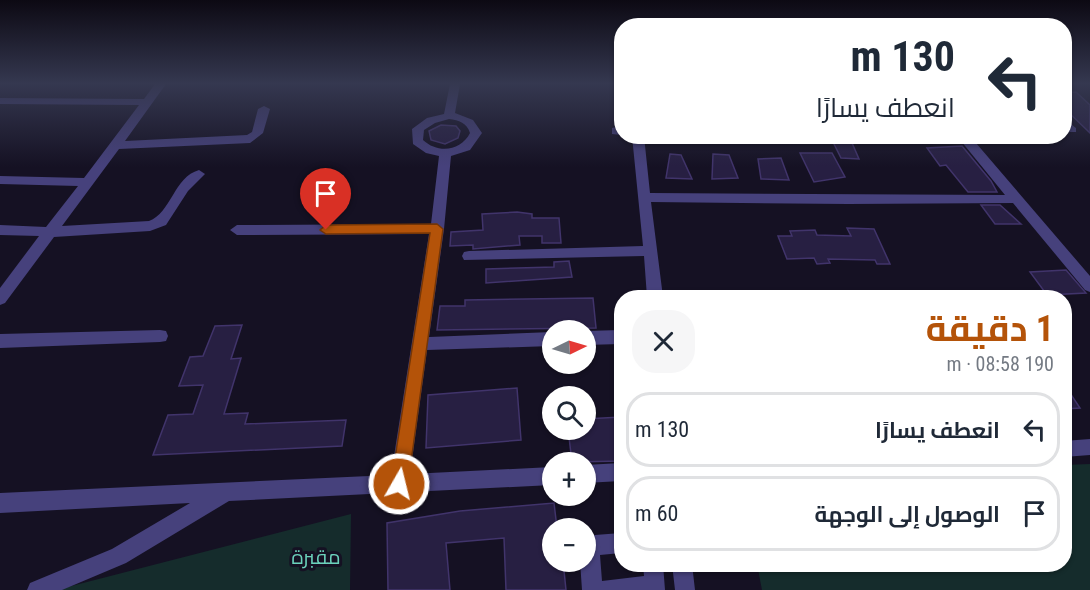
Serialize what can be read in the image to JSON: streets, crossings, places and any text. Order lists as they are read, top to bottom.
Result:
{
  "parks": ["مقبرة"],
  "north": "right",
  "page": {
    "turn": ["130 m", "انعطف يسارًا"],
    "heading": ["1 دقيقة", "190 m · 08:58"],
    "map_buttons": ["+", "−"],
    "list": [
      {
        "name": "انعطف يسارًا",
        "value": "130 m"
      },
      {
        "name": "الوصول إلى الوجهة",
        "value": "60 m"
      }
    ]
  }
}
